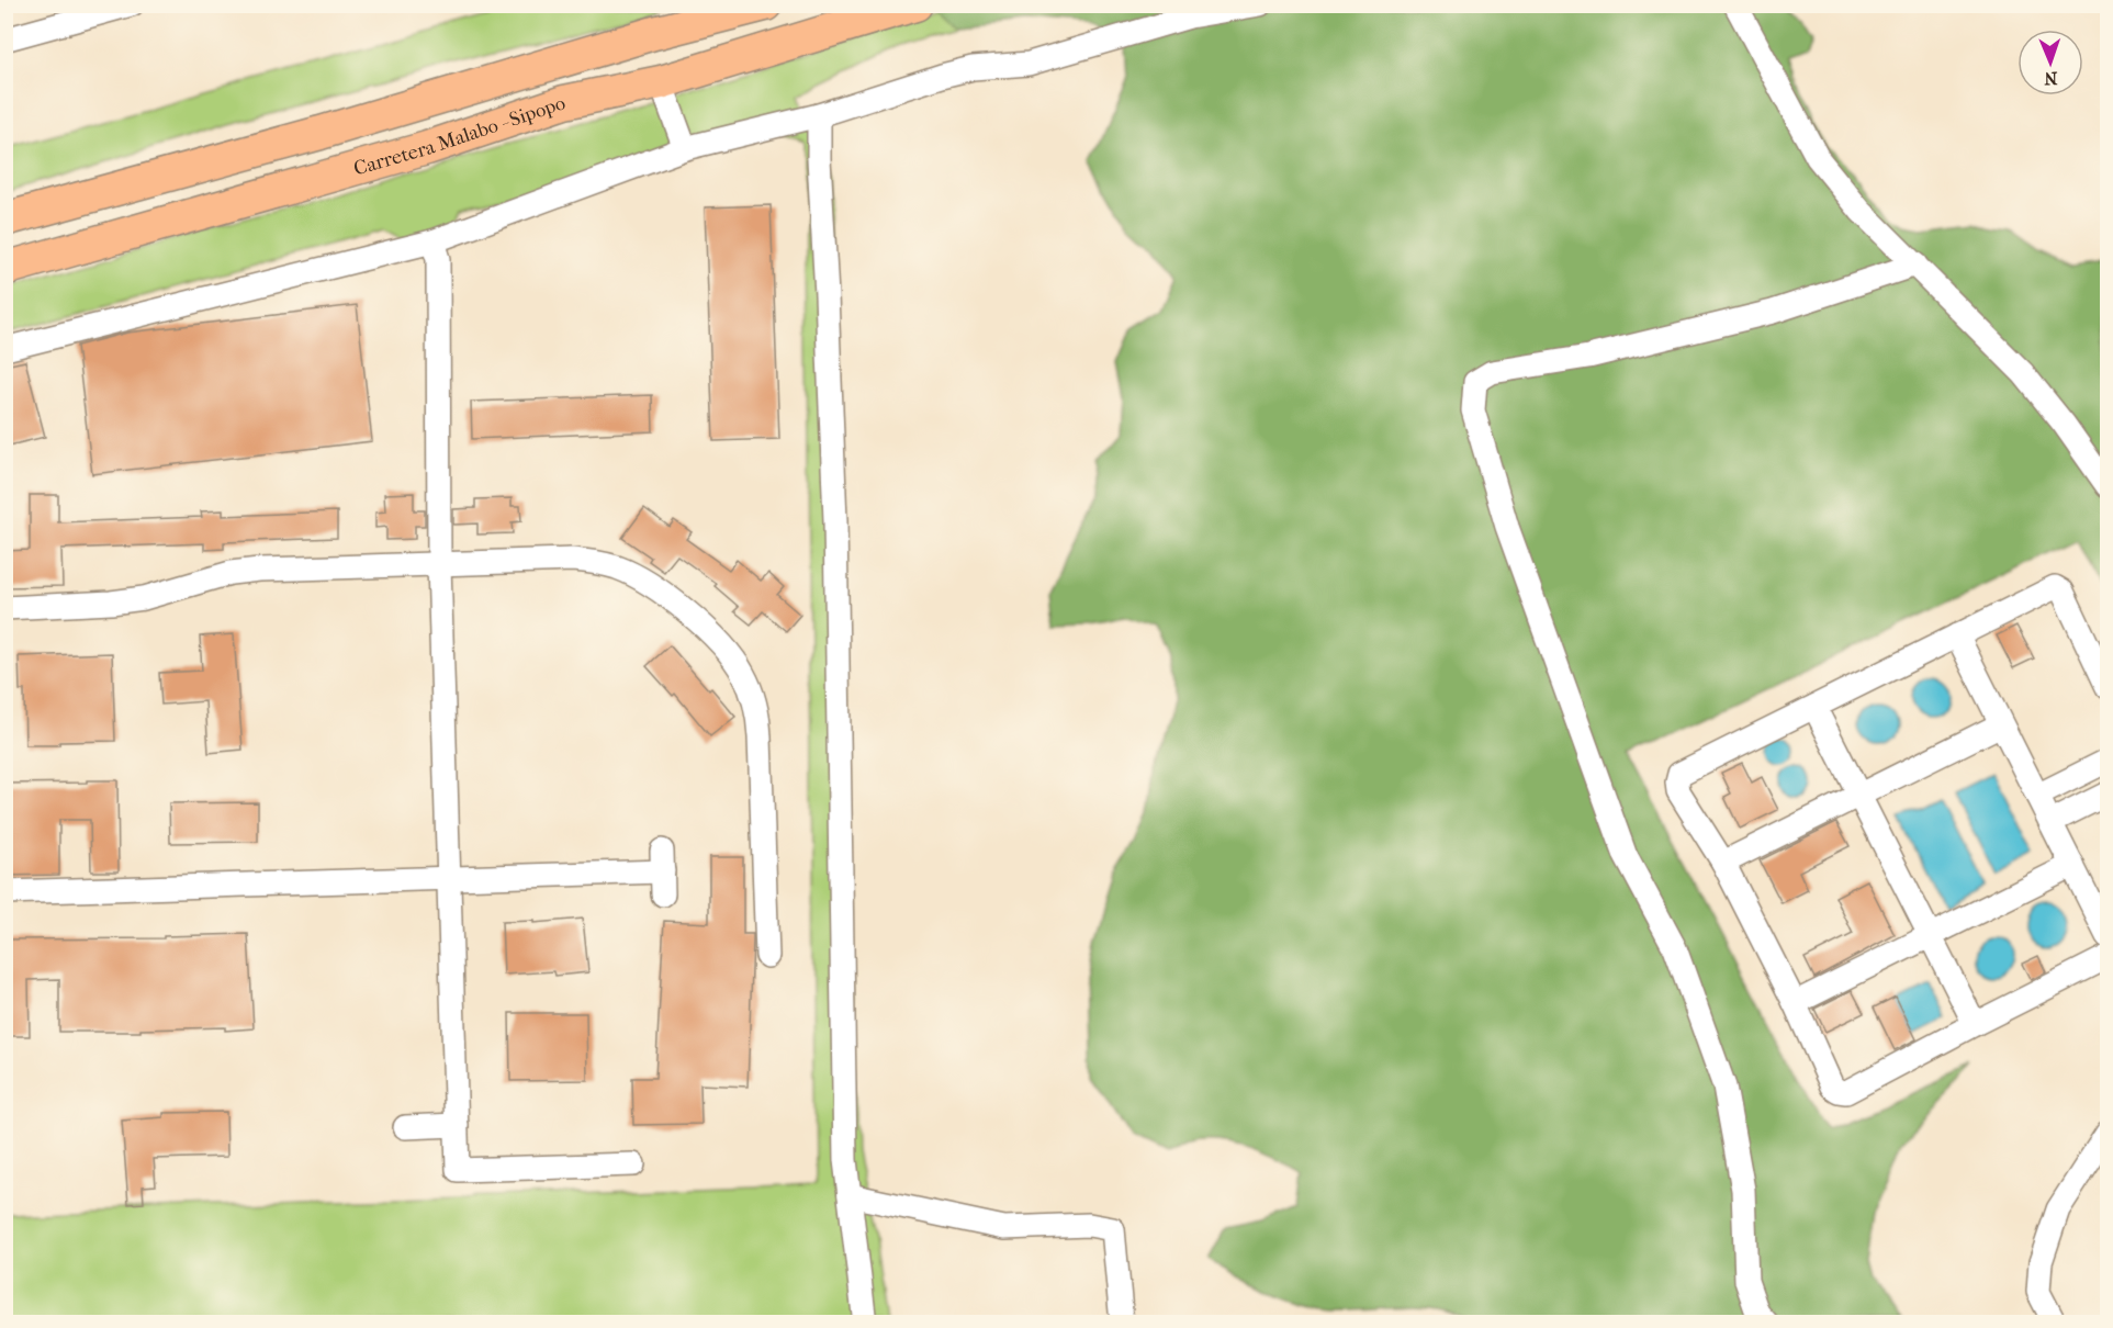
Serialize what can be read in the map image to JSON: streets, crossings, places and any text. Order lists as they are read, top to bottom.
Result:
{
  "streets": {
    "highway": ["Carretera Malabo - Sipopo"]
  },
  "north": "bottom"
}
